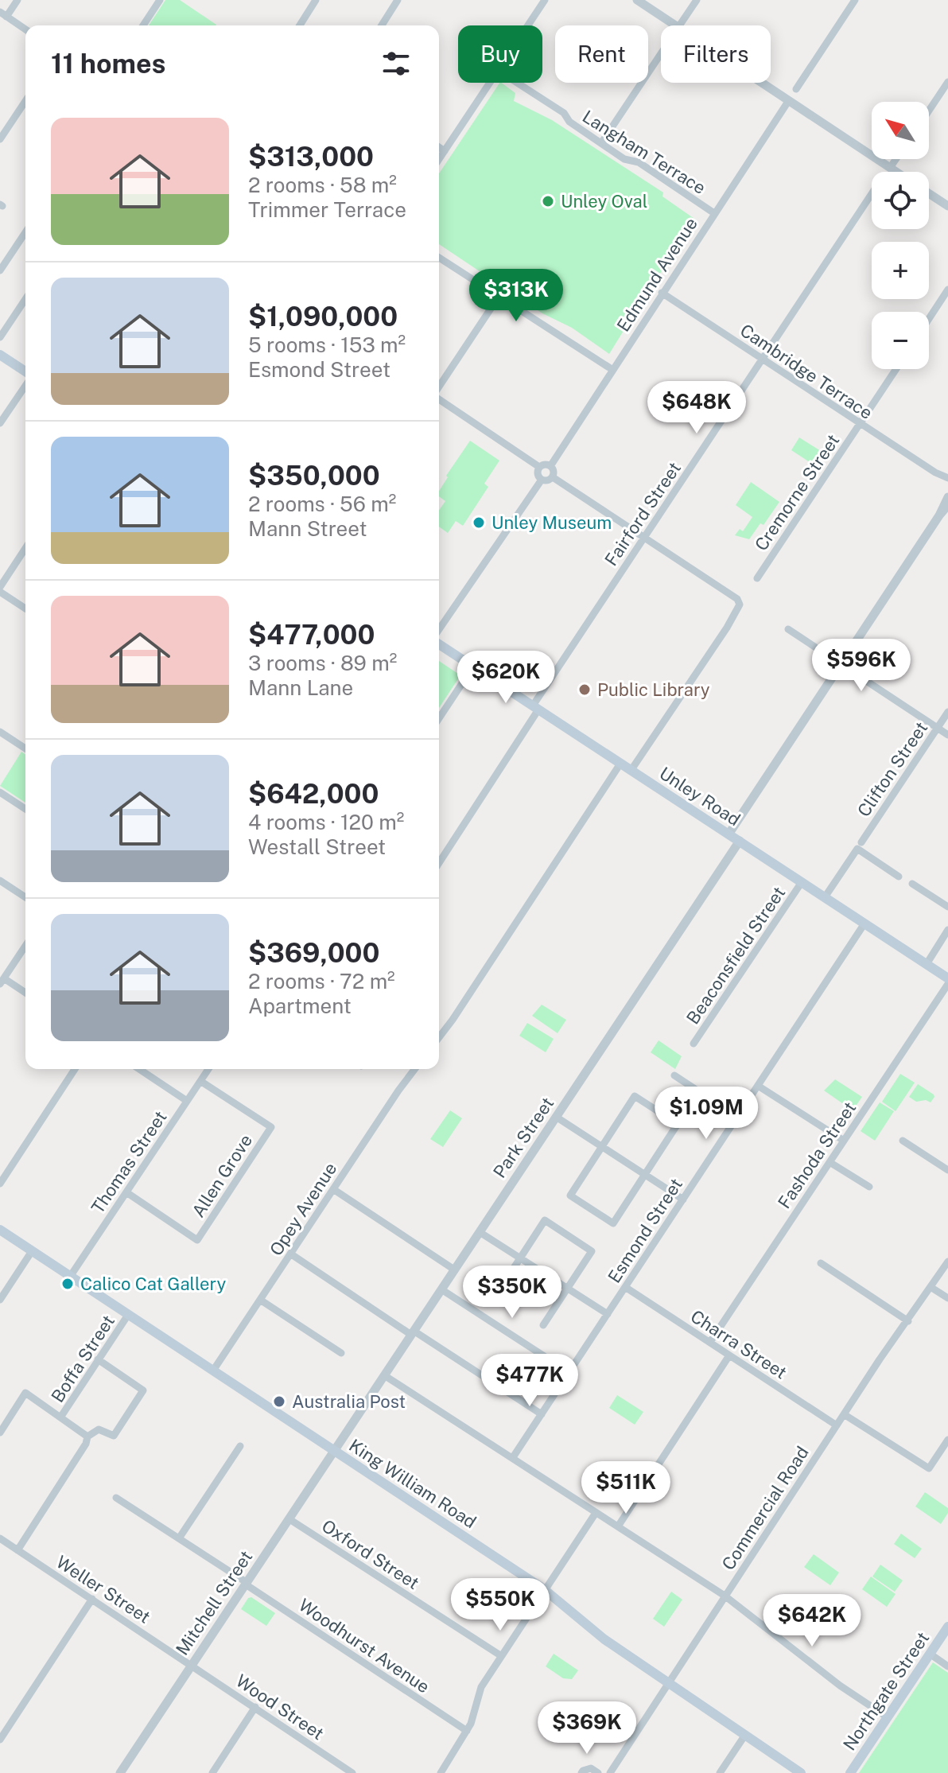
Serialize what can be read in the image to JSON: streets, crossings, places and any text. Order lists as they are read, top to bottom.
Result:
{
  "streets": {
    "main road": ["Unley Road", "King William Road", "Northgate Street"],
    "street": [
      "Langham Terrace",
      "Edmund Avenue",
      "Cambridge Terrace",
      "Cremorne Street",
      "Fairford Street",
      "Clifton Street",
      "Beaconsfield Street",
      "Park Street",
      "Fashoda Street",
      "Thomas Street",
      "Allen Grove",
      "Opey Avenue",
      "Esmond Street",
      "Charra Street",
      "Boffa Street",
      "Commercial Road",
      "Oxford Street",
      "Weller Street",
      "Mitchell Street",
      "Woodhurst Avenue",
      "Wood Street"
    ]
  },
  "crossings": [
    ["Langham Terrace", "Edmund Avenue"],
    ["Edmund Avenue", "Cambridge Terrace"],
    ["Cambridge Terrace", "Cremorne Street"],
    ["Cambridge Terrace", "Fairford Street"],
    ["Fairford Street", "Unley Road"],
    ["Clifton Street", "Unley Road"],
    ["Unley Road", "Beaconsfield Street"],
    ["Unley Road", "Park Street"],
    ["Unley Road", "Esmond Street"],
    ["Park Street", "King William Road"],
    ["Park Street", "Mitchell Street"],
    ["Fashoda Street", "Charra Street"],
    ["Thomas Street", "Allen Grove"],
    ["Thomas Street", "King William Road"],
    ["Opey Avenue", "King William Road"],
    ["Esmond Street", "Charra Street"],
    ["Charra Street", "Commercial Road"],
    ["Boffa Street", "King William Road"],
    ["King William Road", "Commercial Road"],
    ["King William Road", "Mitchell Street"],
    ["Oxford Street", "Mitchell Street"],
    ["Weller Street", "Mitchell Street"],
    ["Weller Street", "Wood Street"],
    ["Mitchell Street", "Woodhurst Avenue"],
    ["Mitchell Street", "Wood Street"]
  ],
  "places": [
    "Unley Oval",
    "Unley Museum",
    "Public Library",
    "Calico Cat Gallery",
    "Australia Post"
  ],
  "north": "top left",
  "page": {
    "chip": ["Buy", "Rent", "Filters"],
    "heading": "11 homes",
    "map_buttons": ["+", "−"],
    "list": [
      {
        "name": "$313,000",
        "note": "2 rooms · 58 m² · Trimmer Terrace"
      },
      {
        "name": "$1,090,000",
        "note": "5 rooms · 153 m² · Esmond Street"
      },
      {
        "name": "$350,000",
        "note": "2 rooms · 56 m² · Mann Street"
      },
      {
        "name": "$477,000",
        "note": "3 rooms · 89 m² · Mann Lane"
      },
      {
        "name": "$642,000",
        "note": "4 rooms · 120 m² · Westall Street"
      },
      {
        "name": "$369,000",
        "note": "2 rooms · 72 m² · Apartment"
      }
    ],
    "price": [
      "$313K",
      "$648K",
      "$596K",
      "$620K",
      "$1.09M",
      "$350K",
      "$477K",
      "$511K",
      "$550K",
      "$642K",
      "$369K"
    ]
  }
}
